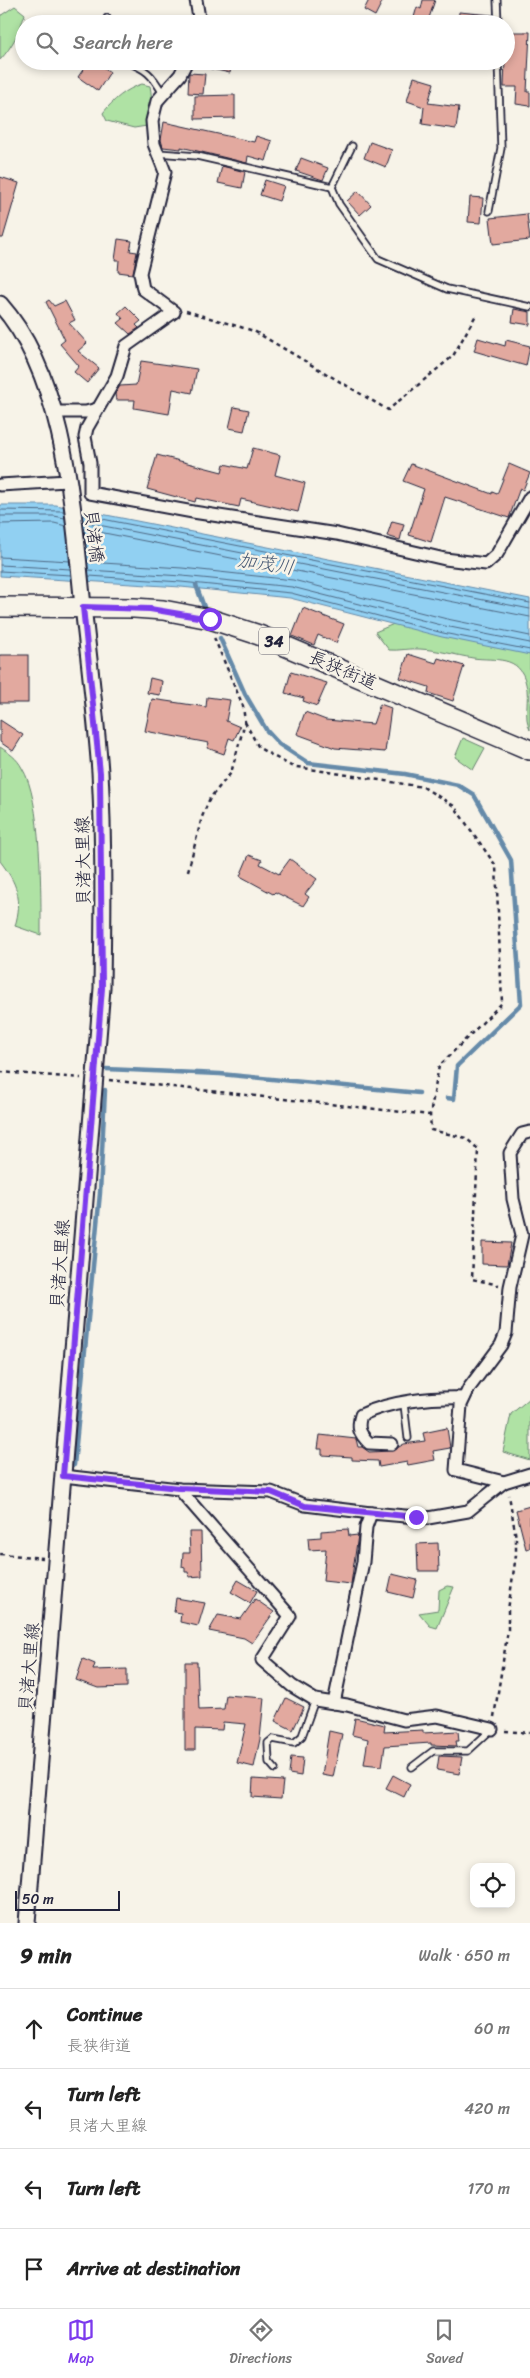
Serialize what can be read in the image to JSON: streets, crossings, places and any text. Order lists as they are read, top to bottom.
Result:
{
  "streets": {
    "main road": ["34", "長狭街道"],
    "street": ["貝渚橋", "貝渚大里線"]
  },
  "crossings": [
    ["貝渚橋", "長狭街道"],
    ["貝渚橋", "貝渚大里線"],
    ["長狭街道", "貝渚大里線"]
  ],
  "water": ["加茂川"],
  "scale_bar": "50 m",
  "page": {
    "search": "Search here",
    "scale": "50 m",
    "heading": ["9 min", "Walk · 650 m"],
    "list": [
      ["Continue", "長狭街道", "60 m"],
      ["Turn left", "貝渚大里線", "420 m"],
      ["Turn left", "170 m"],
      "Arrive at destination"
    ],
    "nav": ["Map", "Directions", "Saved"]
  }
}
